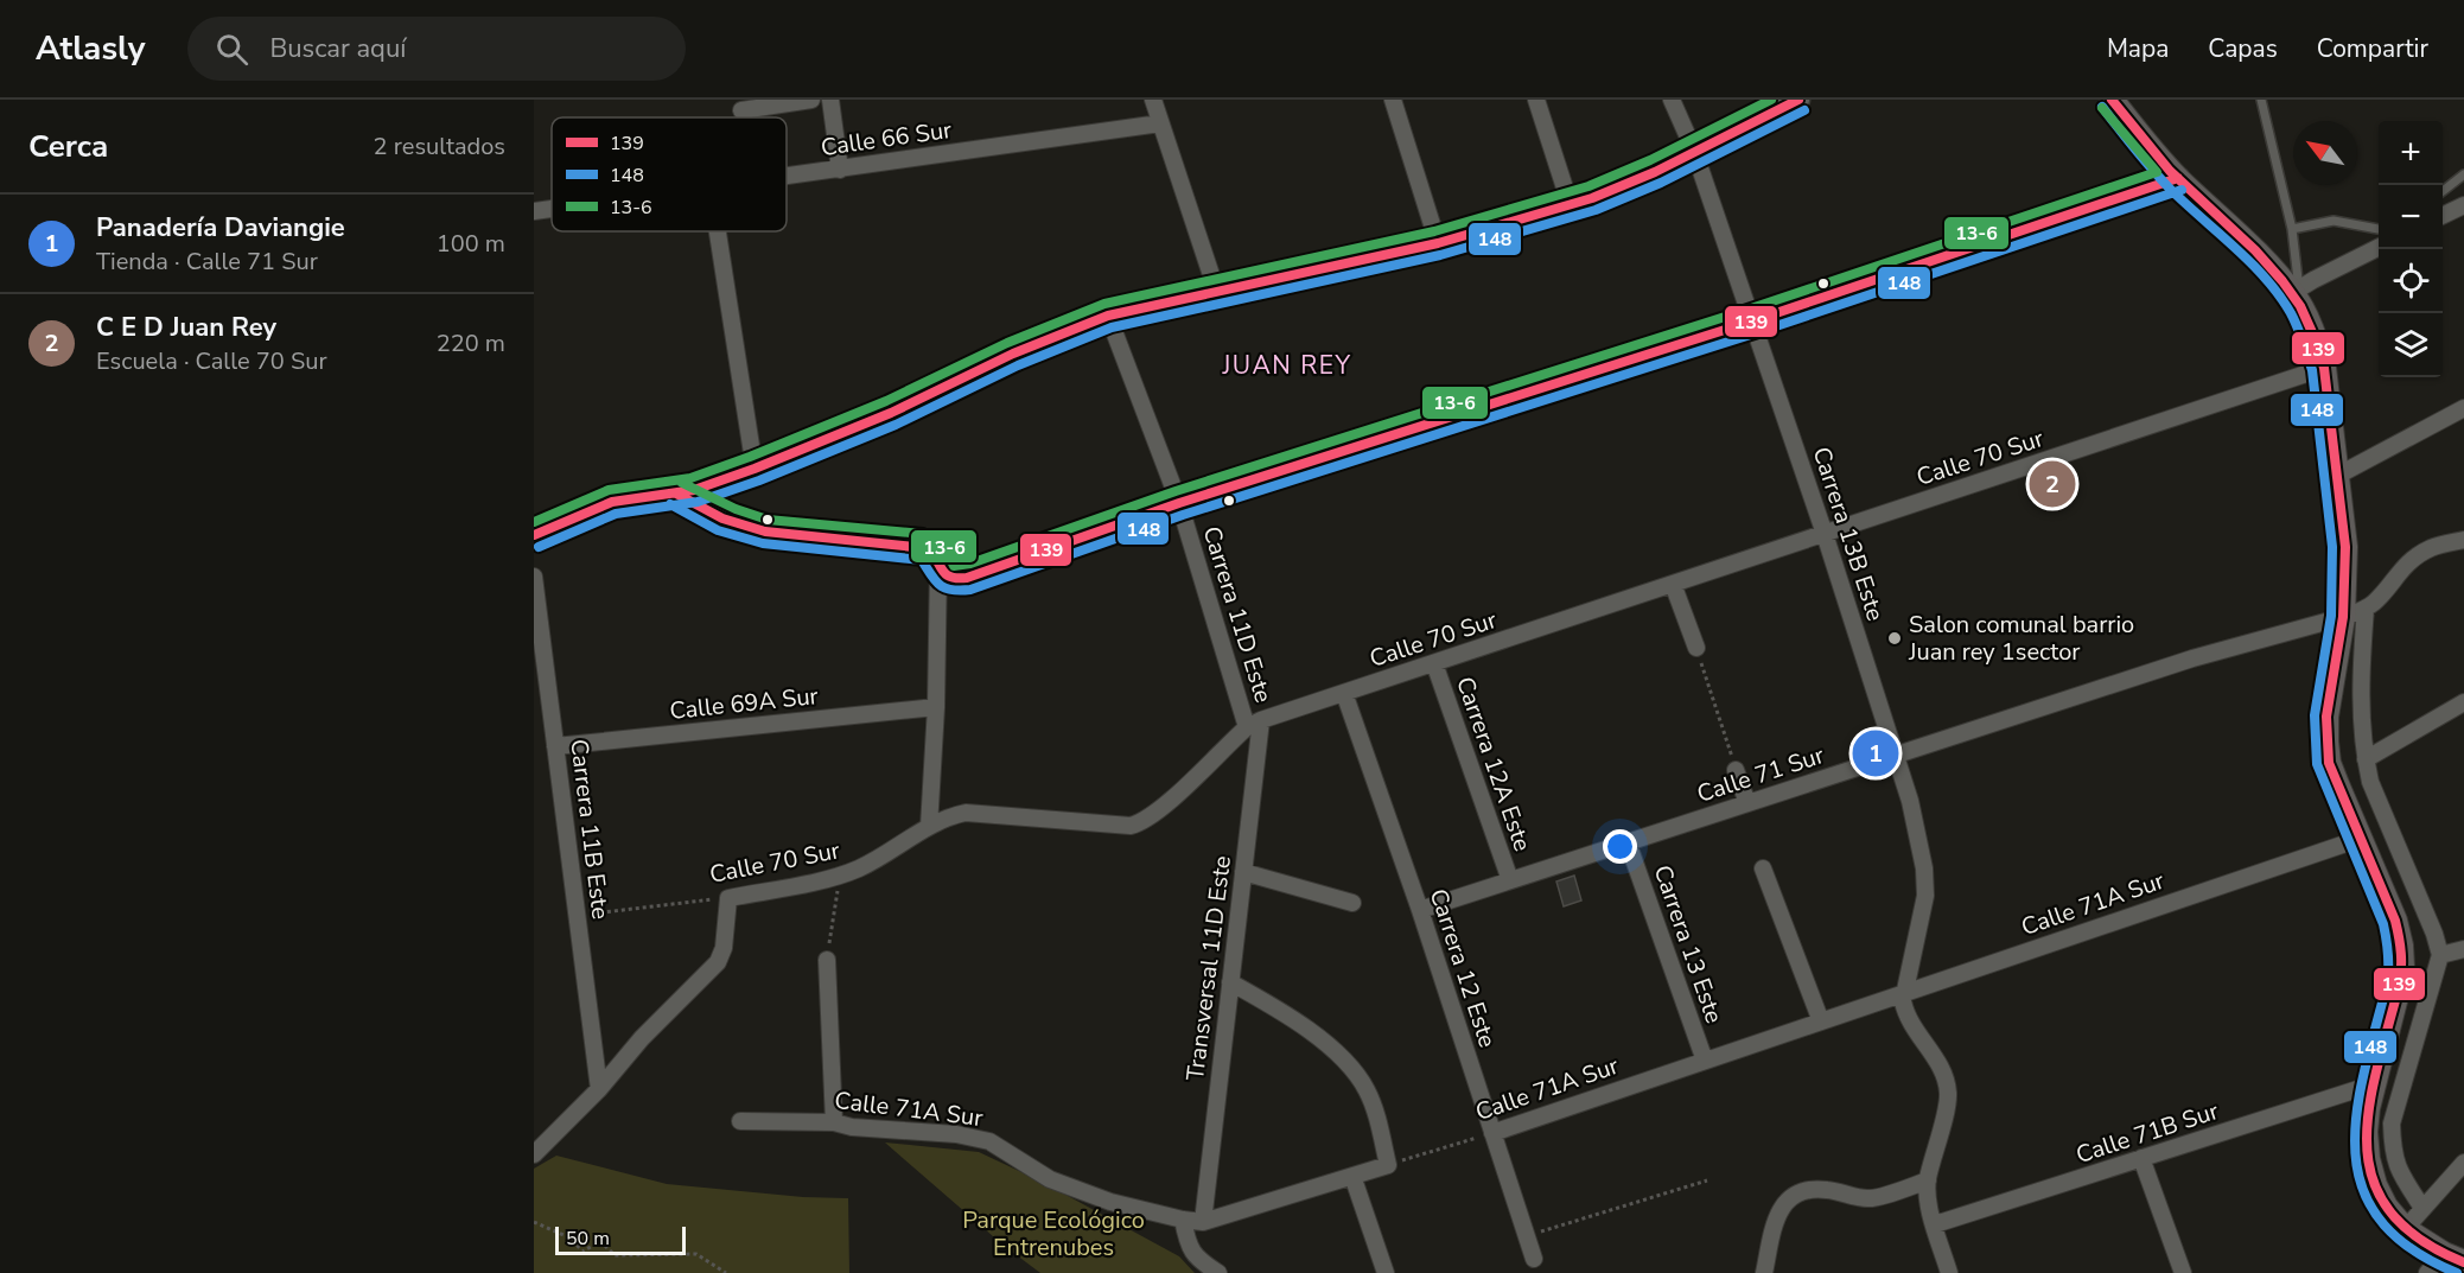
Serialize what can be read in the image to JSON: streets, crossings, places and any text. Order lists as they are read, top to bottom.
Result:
{
  "streets": {
    "street": [
      "Calle 66 Sur",
      "Calle 70 Sur",
      "Carrera 13B Este",
      "Carrera 11D Este",
      "Calle 69A Sur",
      "Carrera 12A Este",
      "Calle 71 Sur",
      "Carrera 11B Este",
      "Calle 71A Sur",
      "Carrera 13 Este",
      "Transversal 11D Este",
      "Carrera 12 Este",
      "Calle 71B Sur"
    ]
  },
  "crossings": [
    ["Calle 70 Sur", "Carrera 13B Este"],
    ["Calle 70 Sur", "Carrera 11D Este"],
    ["Calle 70 Sur", "Carrera 12A Este"],
    ["Calle 70 Sur", "Carrera 11B Este"],
    ["Calle 70 Sur", "Transversal 11D Este"],
    ["Calle 70 Sur", "Carrera 12 Este"],
    ["Carrera 13B Este", "Calle 71 Sur"],
    ["Carrera 13B Este", "Calle 71A Sur"],
    ["Carrera 11D Este", "Transversal 11D Este"],
    ["Calle 69A Sur", "Carrera 11B Este"],
    ["Carrera 12A Este", "Calle 71 Sur"],
    ["Calle 71 Sur", "Carrera 13 Este"],
    ["Calle 71 Sur", "Carrera 12 Este"],
    ["Calle 71A Sur", "Carrera 13 Este"],
    ["Calle 71A Sur", "Transversal 11D Este"],
    ["Calle 71A Sur", "Carrera 12 Este"]
  ],
  "districts": ["JUAN REY"],
  "parks": ["Parque Ecológico Entrenubes"],
  "places": ["Salon comunal barrio Juan rey 1sector"],
  "lines": ["transit line 139", "transit line 13-6", "transit line 148"],
  "legend": ["139", "148", "13-6"],
  "scale_bar": "50 m",
  "north": "top left",
  "page": {
    "header": "Atlasly",
    "search": "Buscar aquí",
    "nav": ["Mapa", "Capas", "Compartir"],
    "heading": ["Cerca", "2 resultados"],
    "map_buttons": ["+", "−"],
    "list": [
      {
        "mark": "1",
        "name": "Panadería Daviangie",
        "note": "Tienda · Calle 71 Sur",
        "value": "100 m"
      },
      {
        "mark": "2",
        "name": "C E D Juan Rey",
        "note": "Escuela · Calle 70 Sur",
        "value": "220 m"
      }
    ],
    "pins": ["2", "1"],
    "scale": "50 m"
  }
}
